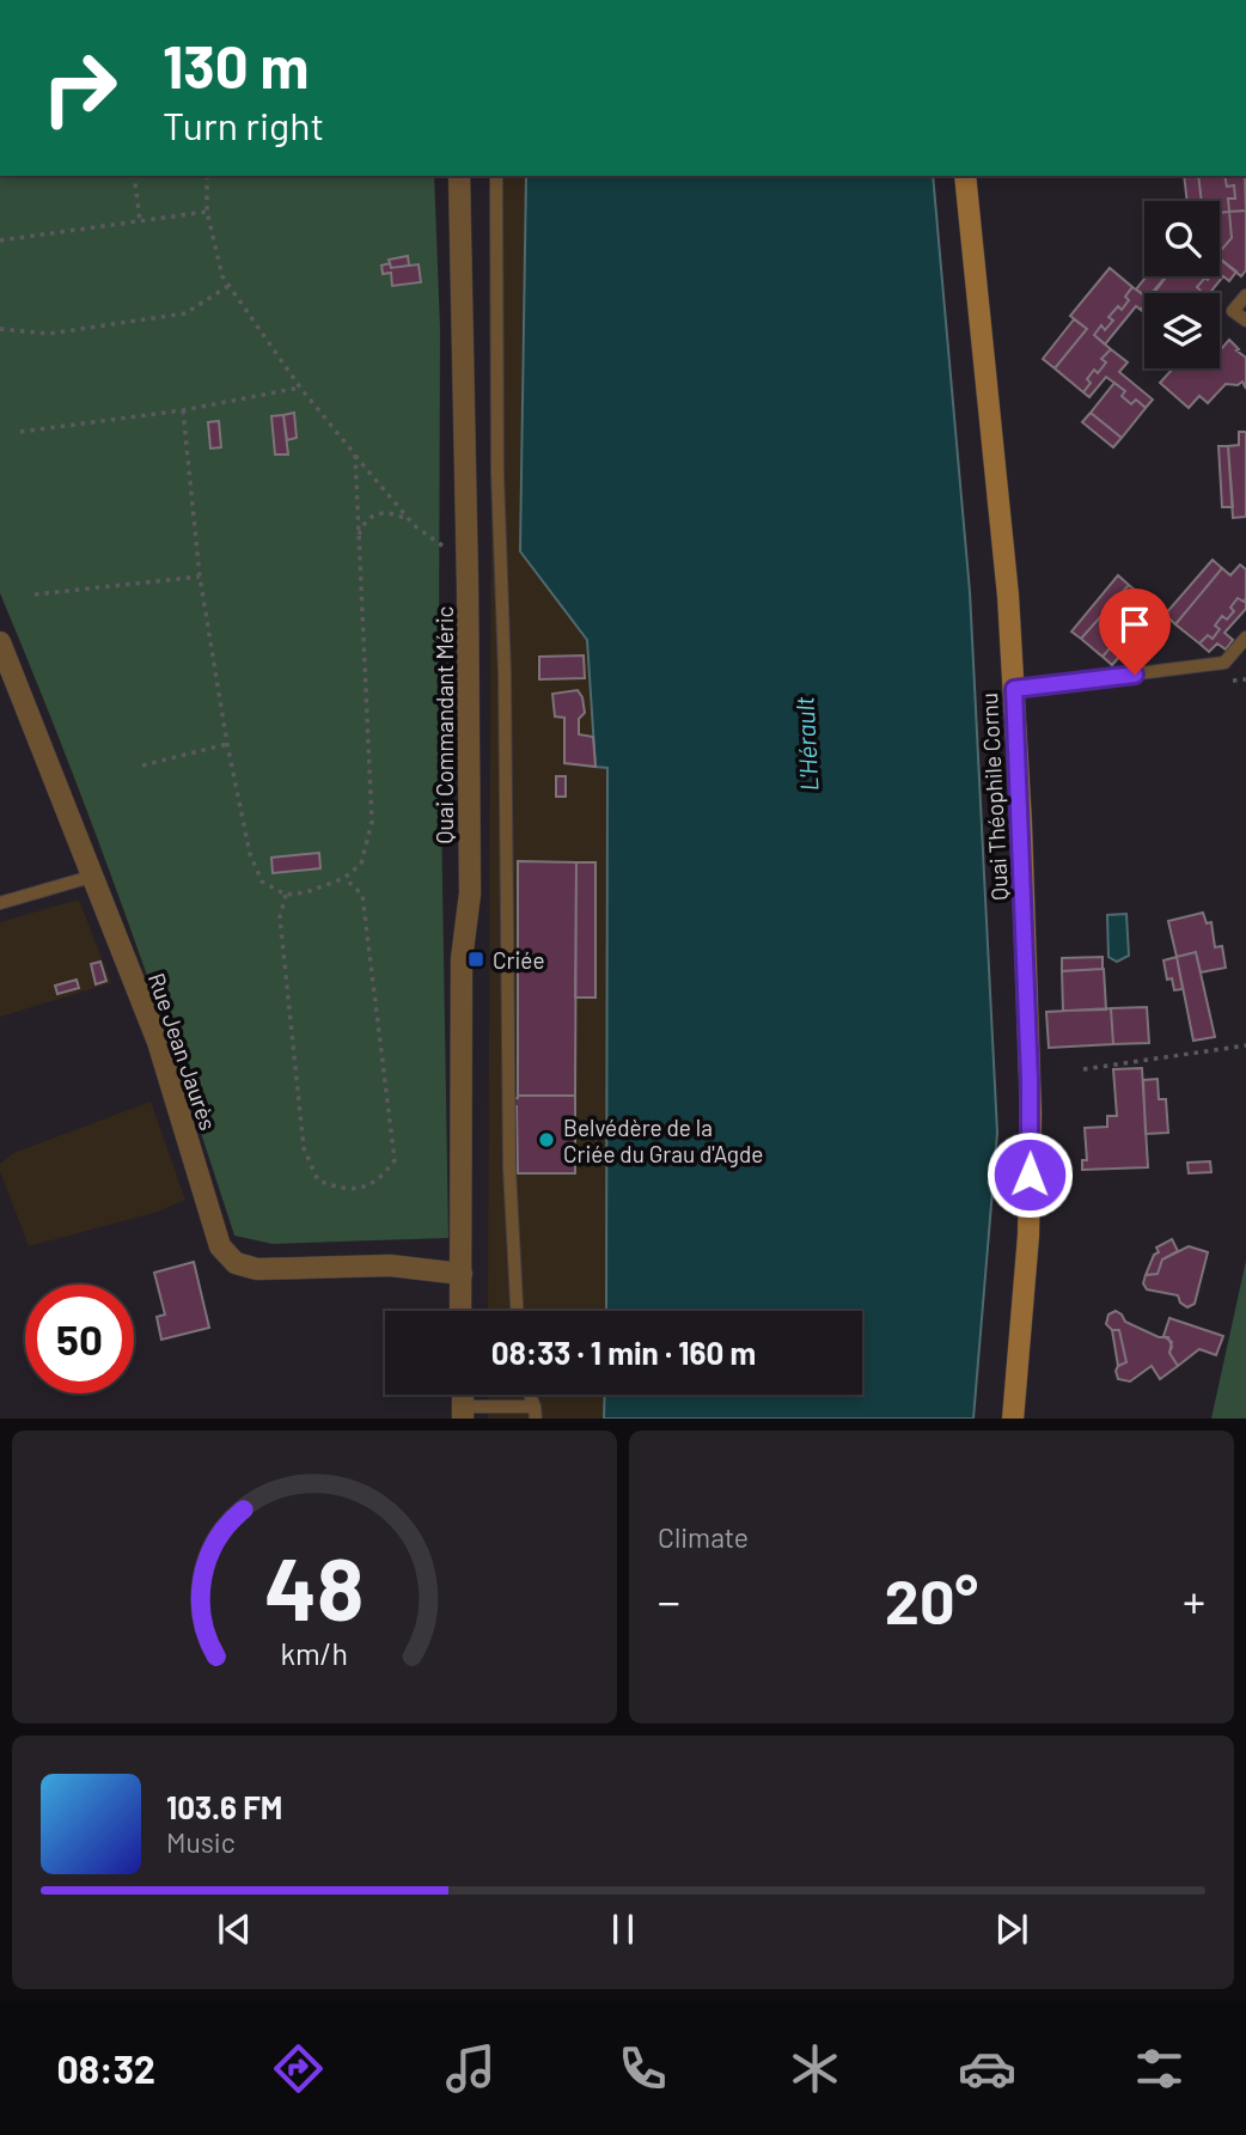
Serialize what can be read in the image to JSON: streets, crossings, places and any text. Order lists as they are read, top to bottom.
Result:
{
  "streets": {
    "main road": ["Quai Théophile Cornu"],
    "street": ["Quai Commandant Méric", "Rue Jean Jaurès"]
  },
  "crossings": [
    ["Quai Commandant Méric", "Rue Jean Jaurès"]
  ],
  "water": ["L'Hérault"],
  "places": {
    "transit": ["Criée"],
    "other": ["Belvédère de la Criée du Grau d'Agde"]
  },
  "page": {
    "turn": ["130 m", "Turn right"],
    "limit": "50",
    "trip": "08:33 · 1 min · 160 m",
    "tile": "Climate",
    "heat": ["−", "20°", "+"],
    "song": ["103.6 FM", "Music"],
    "tabs": "08:32",
    "gauge": ["48", "km/h"]
  }
}
